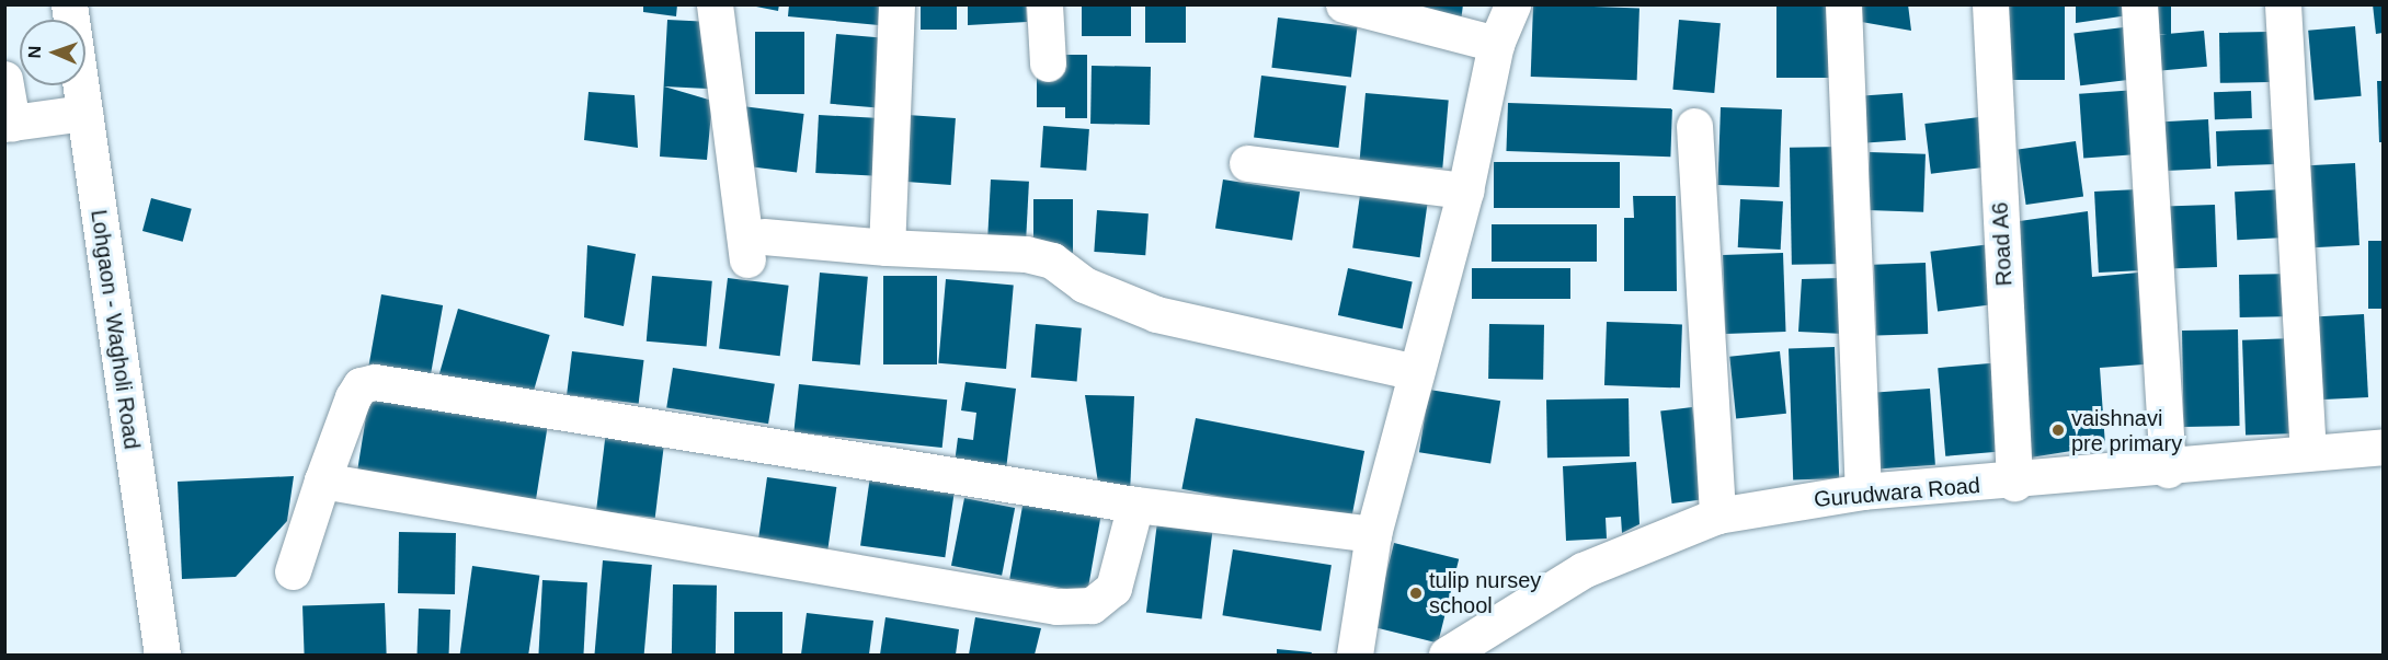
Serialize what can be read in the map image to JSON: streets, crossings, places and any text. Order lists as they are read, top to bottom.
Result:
{
  "streets": {
    "street": ["Road A6", "Lohgaon - Wagholi Road", "Gurudwara Road"]
  },
  "crossings": [
    ["Road A6", "Gurudwara Road"]
  ],
  "places": ["vaishnavi pre primary", "tulip nursey school"],
  "north": "left"
}
